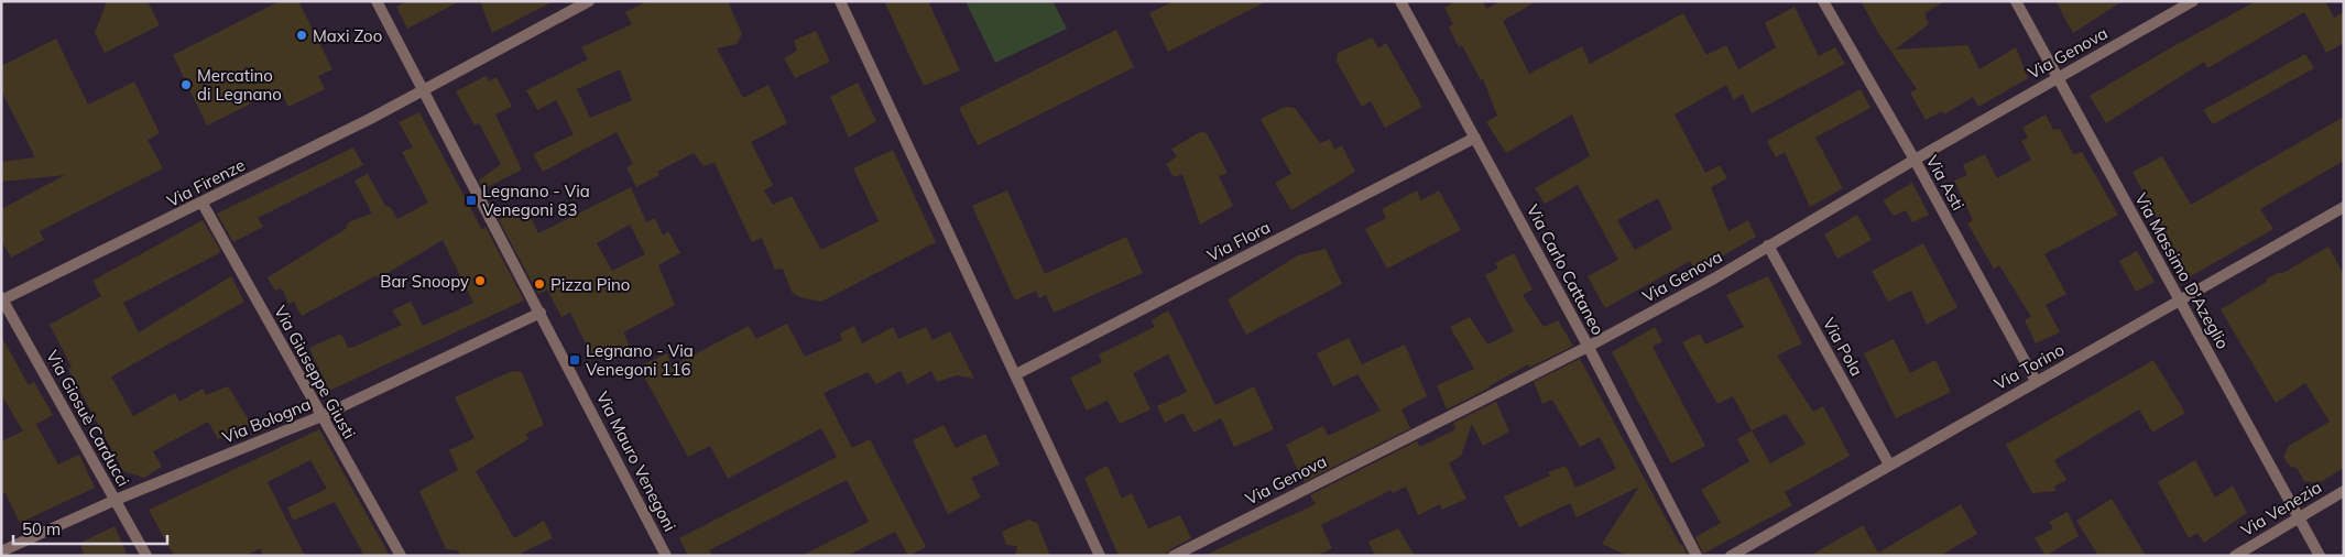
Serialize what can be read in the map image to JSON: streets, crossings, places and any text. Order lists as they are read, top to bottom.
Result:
{
  "streets": {
    "street": [
      "Via Genova",
      "Via Firenze",
      "Via Asti",
      "Via Flora",
      "Via Carlo Cattaneo",
      "Via Massimo D'Azeglio",
      "Via Pola",
      "Via Torino",
      "Via Giuseppe Giusti",
      "Via Giosuè Carducci",
      "Via Bologna",
      "Via Mauro Venegoni",
      "Via Venezia"
    ]
  },
  "crossings": [
    ["Via Genova", "Via Asti"],
    ["Via Genova", "Via Carlo Cattaneo"],
    ["Via Genova", "Via Massimo D'Azeglio"],
    ["Via Genova", "Via Pola"],
    ["Via Firenze", "Via Giuseppe Giusti"],
    ["Via Firenze", "Via Giosuè Carducci"],
    ["Via Firenze", "Via Mauro Venegoni"],
    ["Via Asti", "Via Torino"],
    ["Via Flora", "Via Carlo Cattaneo"],
    ["Via Massimo D'Azeglio", "Via Torino"],
    ["Via Massimo D'Azeglio", "Via Venezia"],
    ["Via Pola", "Via Torino"],
    ["Via Giuseppe Giusti", "Via Bologna"],
    ["Via Giosuè Carducci", "Via Bologna"],
    ["Via Bologna", "Via Mauro Venegoni"]
  ],
  "places": {
    "other": [
      "Maxi Zoo",
      "Mercatino di Legnano",
      "Bar Snoopy",
      "Pizza Pino"
    ],
    "transit": ["Legnano - Via Venegoni 83", "Legnano - Via Venegoni 116"]
  },
  "scale_bar": "50 m"
}
